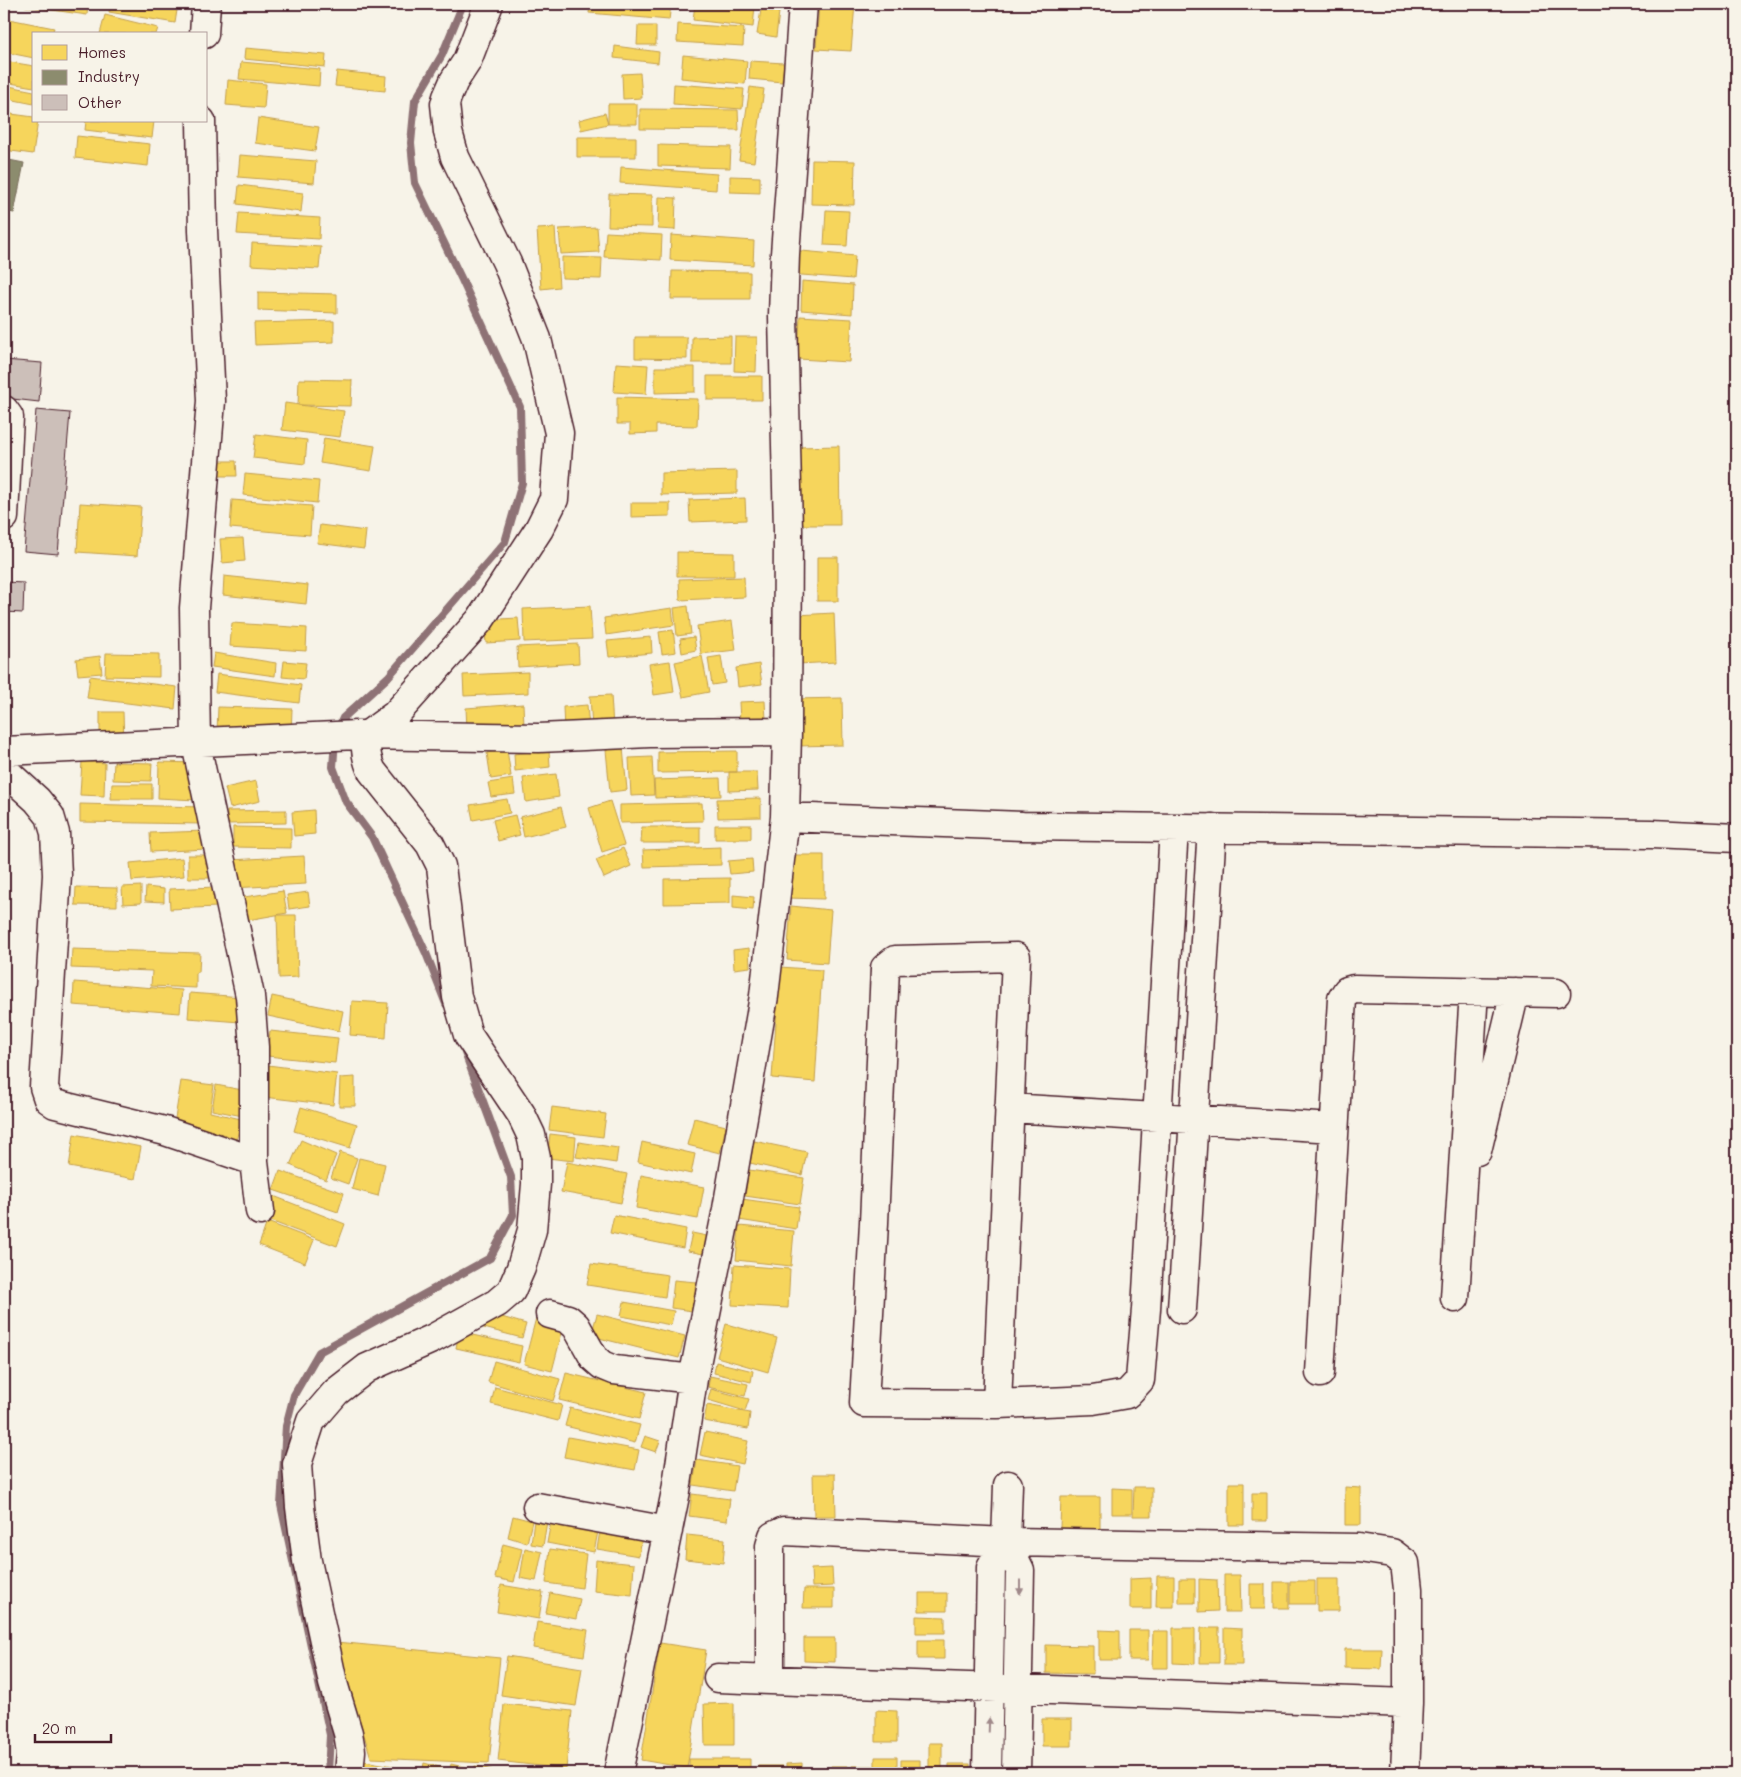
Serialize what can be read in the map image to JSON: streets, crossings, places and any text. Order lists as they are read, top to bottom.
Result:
{
  "legend": ["Homes", "Industry", "Other"],
  "scale_bar": "20 m"
}
